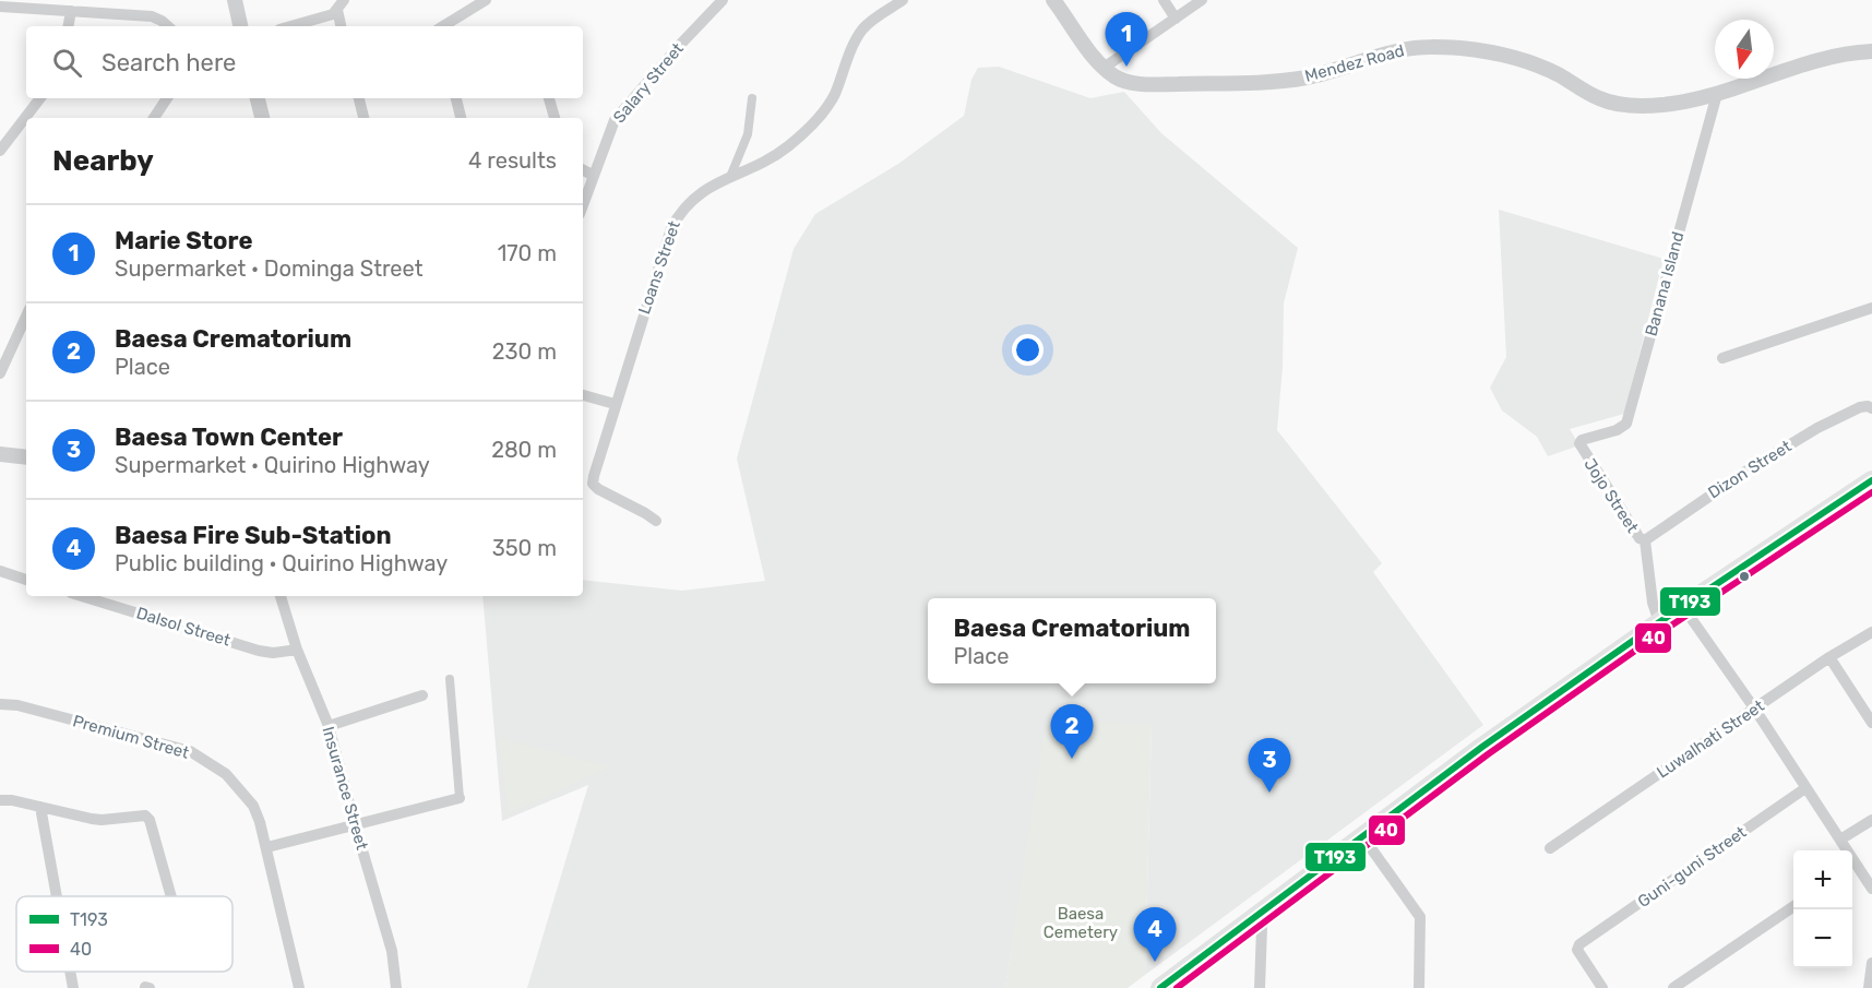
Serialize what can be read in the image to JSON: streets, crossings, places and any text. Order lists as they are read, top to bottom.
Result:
{
  "streets": {
    "street": [
      "Mendez Road",
      "Salary Street",
      "Loans Street",
      "Banana Island",
      "Dizon Street",
      "Jojo Street",
      "Dalsol Street",
      "Premium Street",
      "Luwalhati Street",
      "Insurance Street",
      "Guni-guni Street"
    ]
  },
  "crossings": [
    ["Mendez Road", "Banana Island"],
    ["Banana Island", "Jojo Street"],
    ["Dizon Street", "Jojo Street"],
    ["Dalsol Street", "Insurance Street"]
  ],
  "parks": ["Baesa Cemetery"],
  "lines": ["transit line T193", "transit line 40"],
  "legend": ["T193", "40"],
  "north": "bottom",
  "page": {
    "pins": [
      "1",
      "2",
      "3",
      "4"
    ],
    "search": "Search here",
    "heading": ["Nearby", "4 results"],
    "list": [
      {
        "mark": "1",
        "name": "Marie Store",
        "note": "Supermarket · Dominga Street",
        "value": "170 m"
      },
      {
        "mark": "2",
        "name": "Baesa Crematorium",
        "note": "Place",
        "value": "230 m"
      },
      {
        "mark": "3",
        "name": "Baesa Town Center",
        "note": "Supermarket · Quirino Highway",
        "value": "280 m"
      },
      {
        "mark": "4",
        "name": "Baesa Fire Sub-Station",
        "note": "Public building · Quirino Highway",
        "value": "350 m"
      }
    ],
    "popup": ["Baesa Crematorium", "Place"],
    "map_buttons": ["+", "−"]
  }
}
